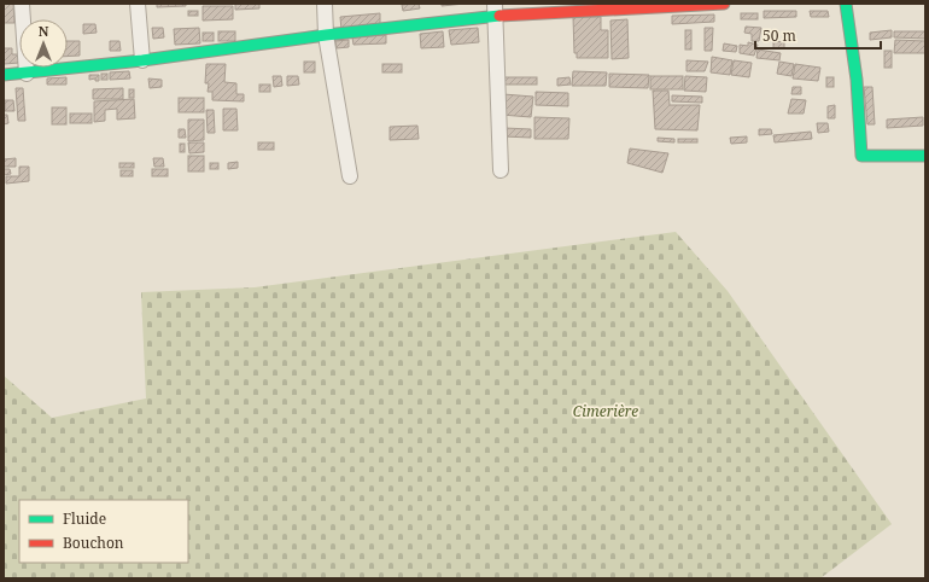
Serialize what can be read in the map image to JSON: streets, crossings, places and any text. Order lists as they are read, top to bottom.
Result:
{
  "parks": ["Cimerière"],
  "legend": ["Fluide", "Bouchon"],
  "scale_bar": "50 m",
  "north": "top"
}
